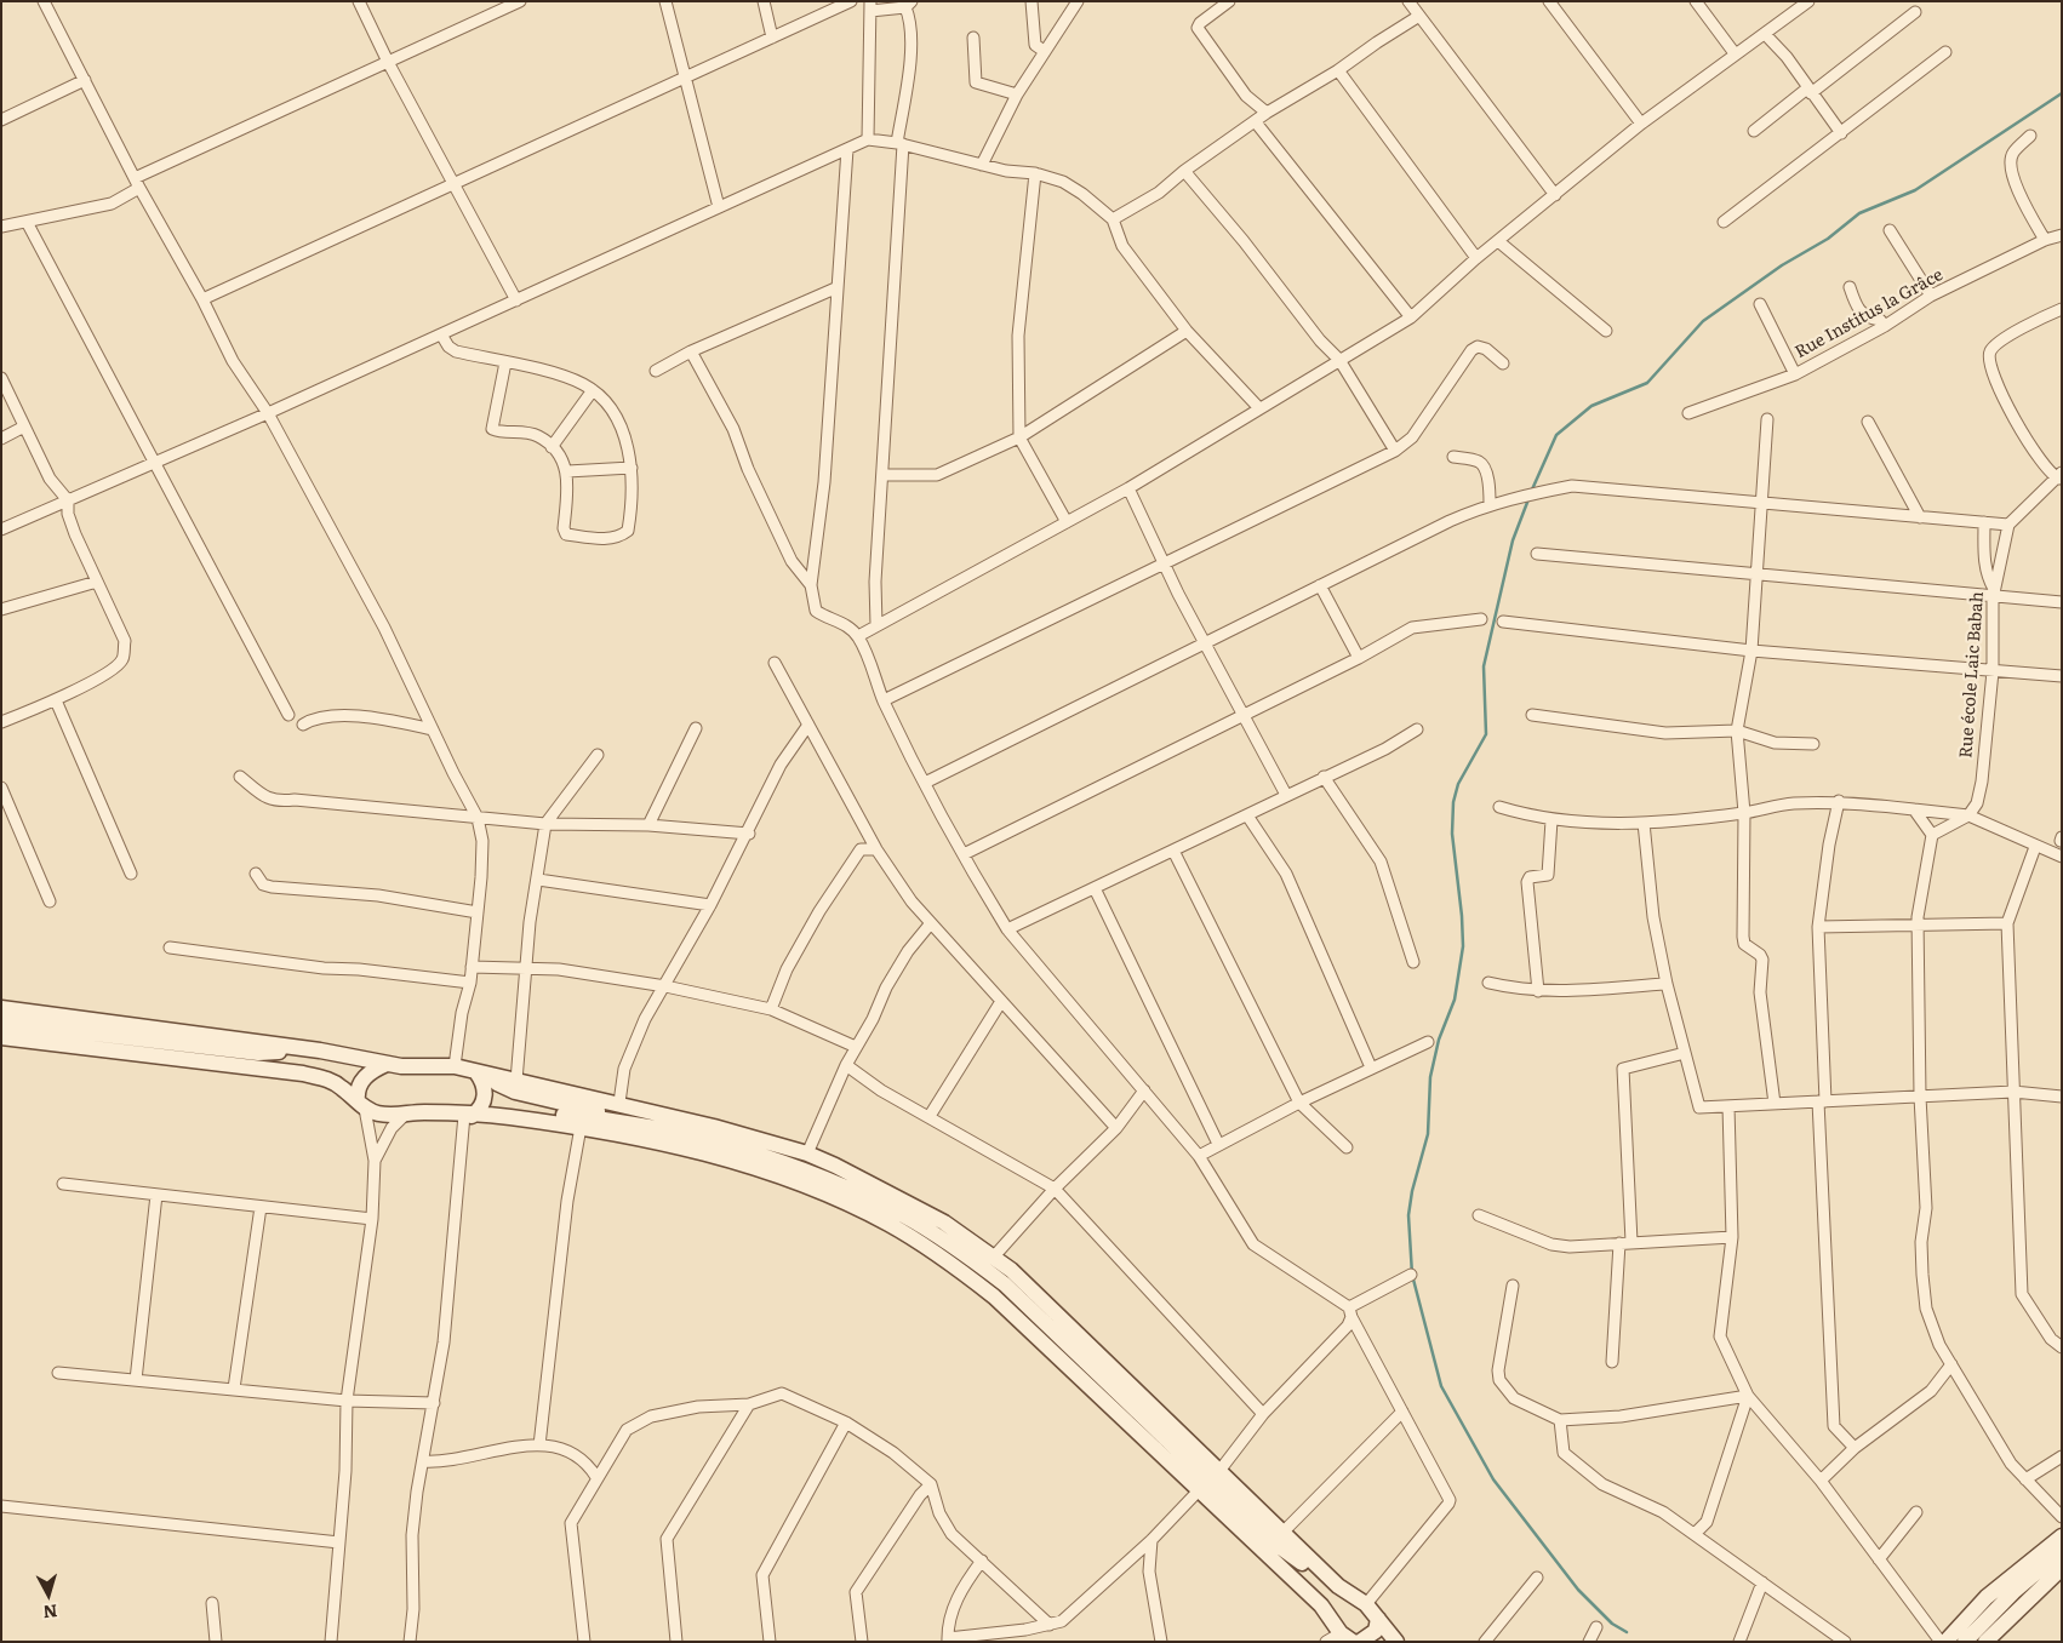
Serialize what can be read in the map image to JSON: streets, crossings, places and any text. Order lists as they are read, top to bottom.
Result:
{
  "streets": {
    "street": ["Rue Institus la Grâce", "Rue école Laic Babah"]
  },
  "north": "bottom"
}
